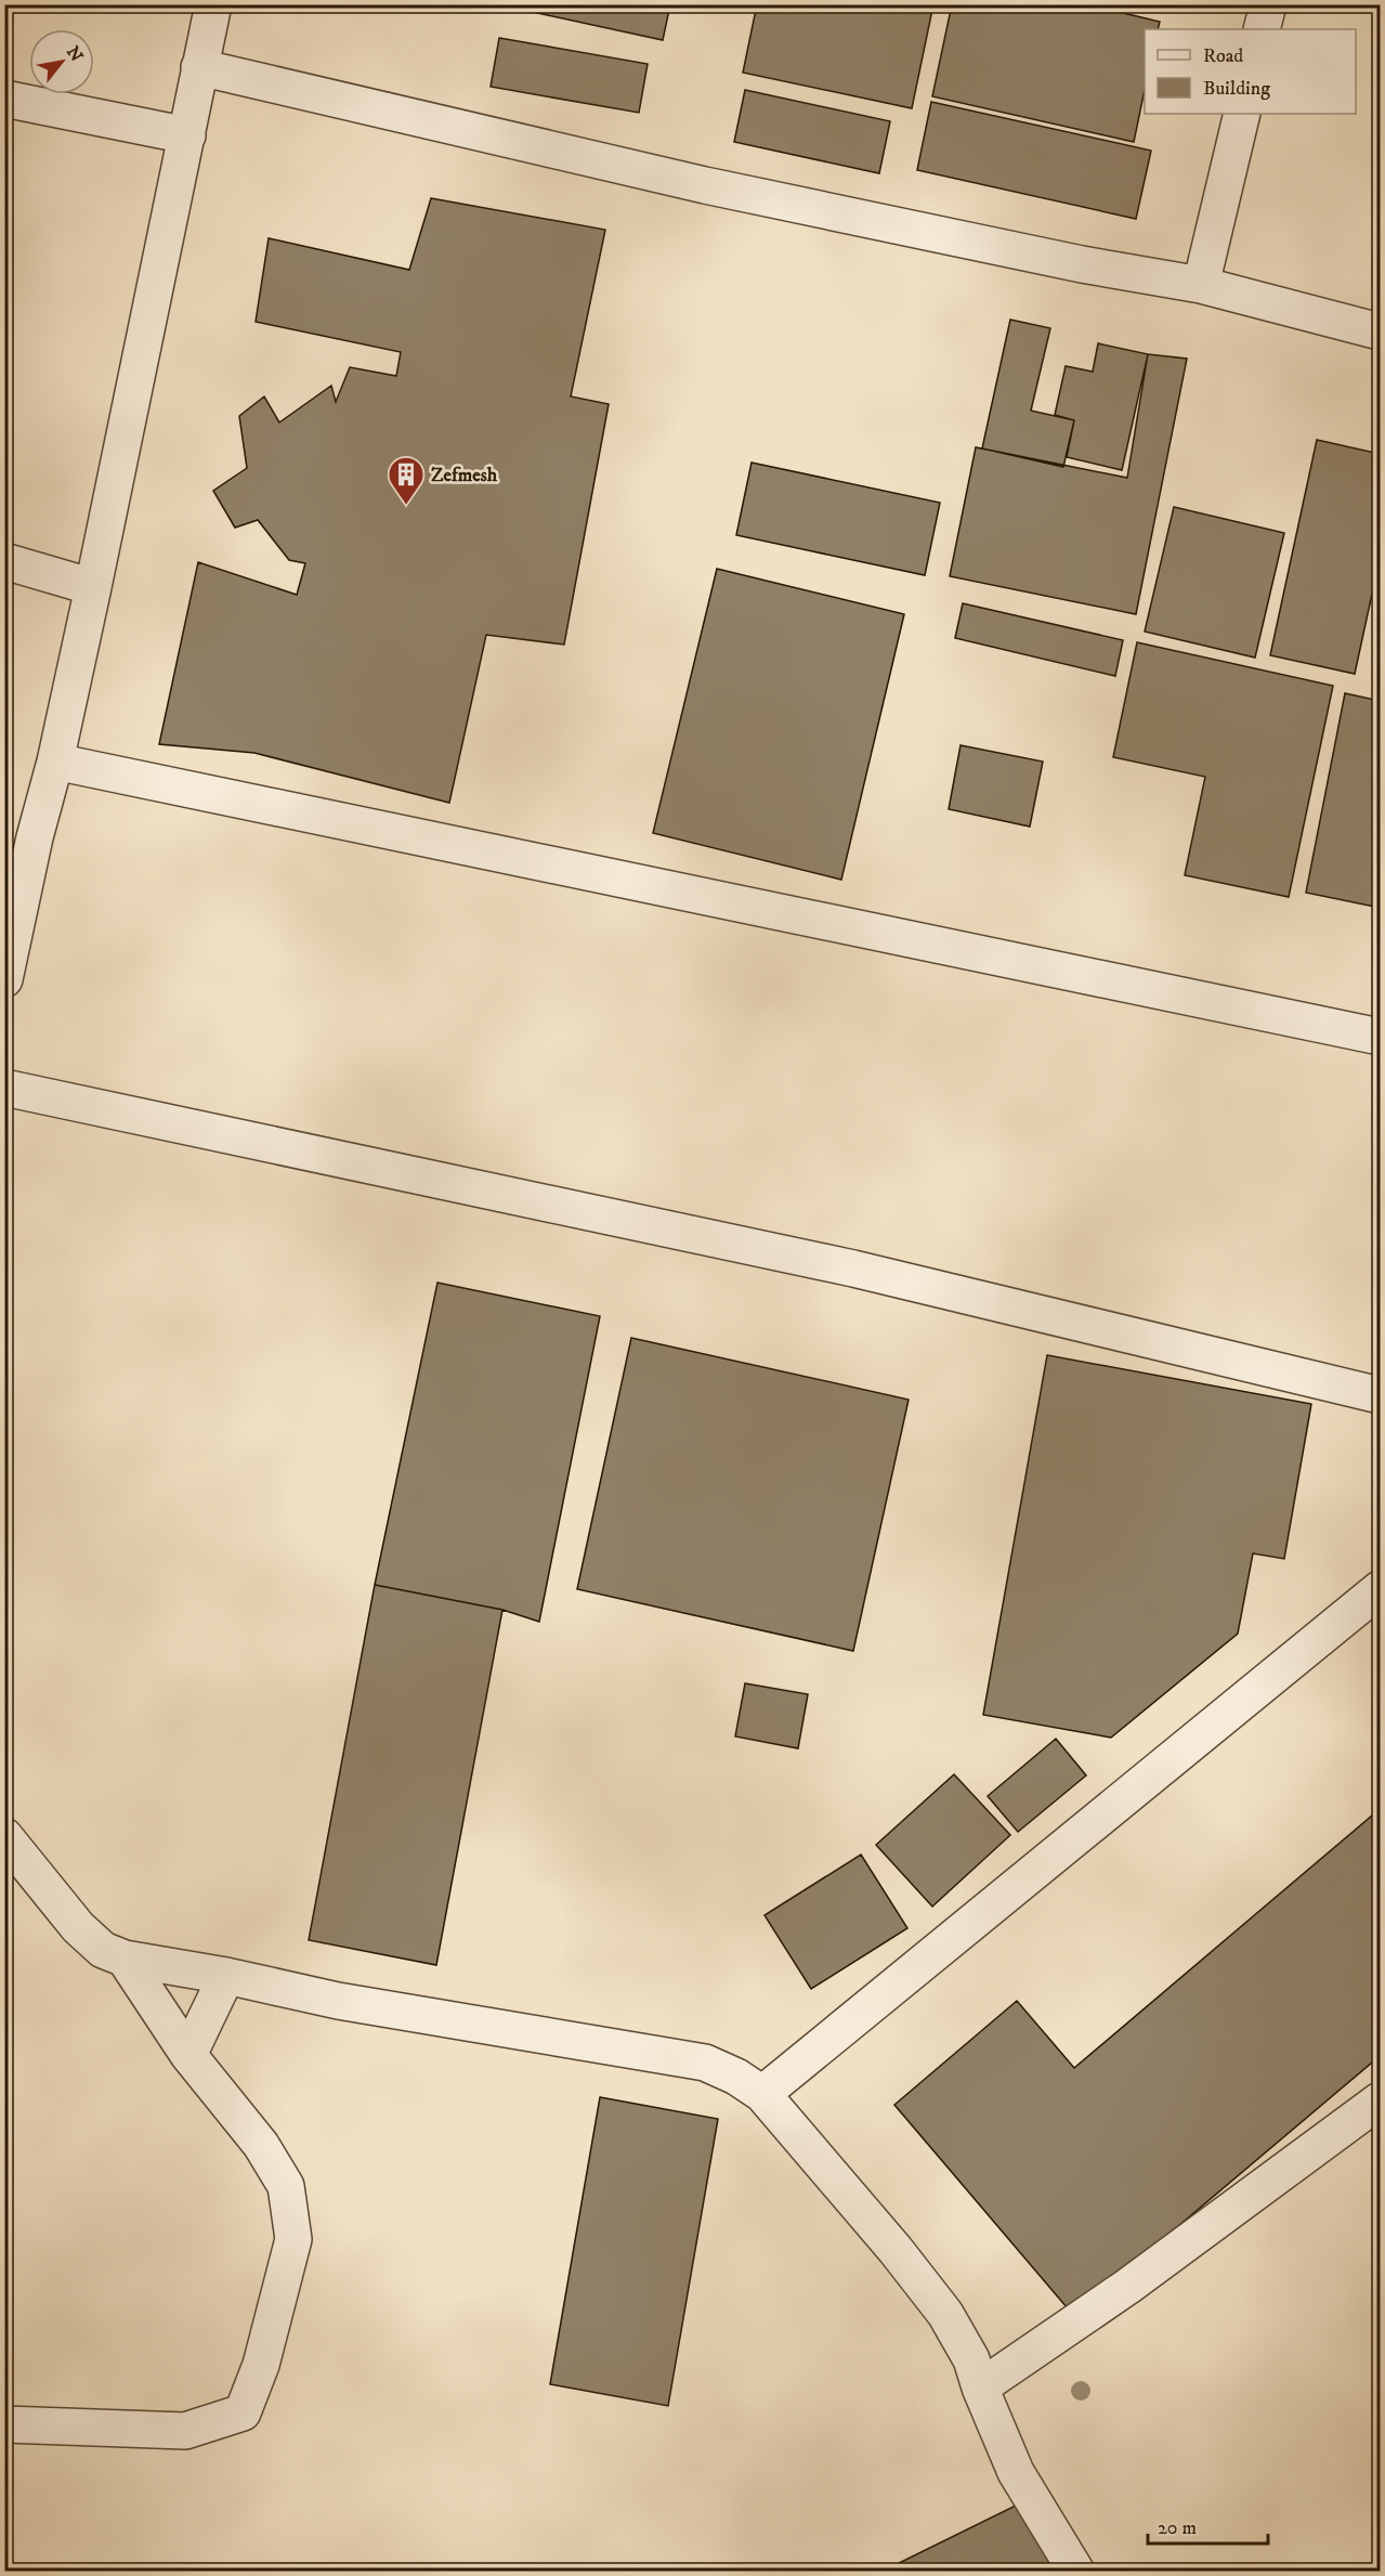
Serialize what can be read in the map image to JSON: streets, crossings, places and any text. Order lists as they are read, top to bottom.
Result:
{
  "places": {
    "building": ["Zefmesh"]
  },
  "legend": ["Road", "Building"],
  "scale_bar": "20 m",
  "north": "top right"
}
